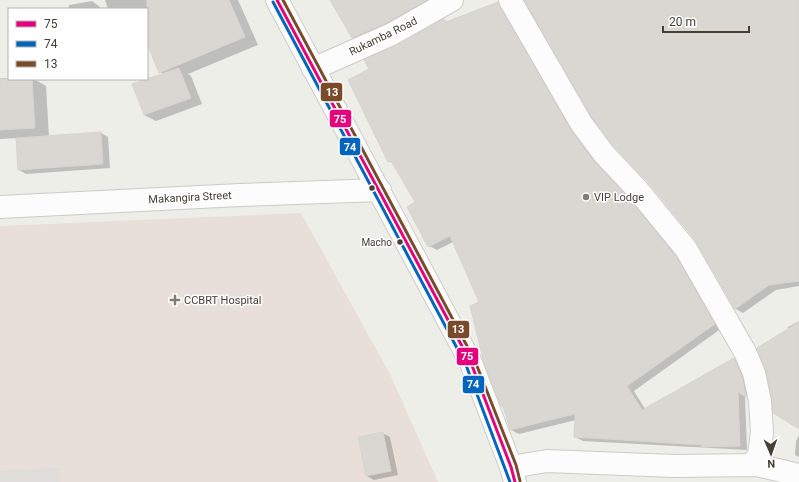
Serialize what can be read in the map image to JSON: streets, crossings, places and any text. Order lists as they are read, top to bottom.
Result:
{
  "streets": {
    "street": ["Rukamba Road", "Makangira Street"]
  },
  "places": {
    "other": ["VIP Lodge", "Macho"],
    "health": ["CCBRT Hospital"]
  },
  "lines": ["transit line 75", "transit line 13", "transit line 74"],
  "legend": ["75", "74", "13"],
  "scale_bar": "20 m",
  "north": "bottom"
}
